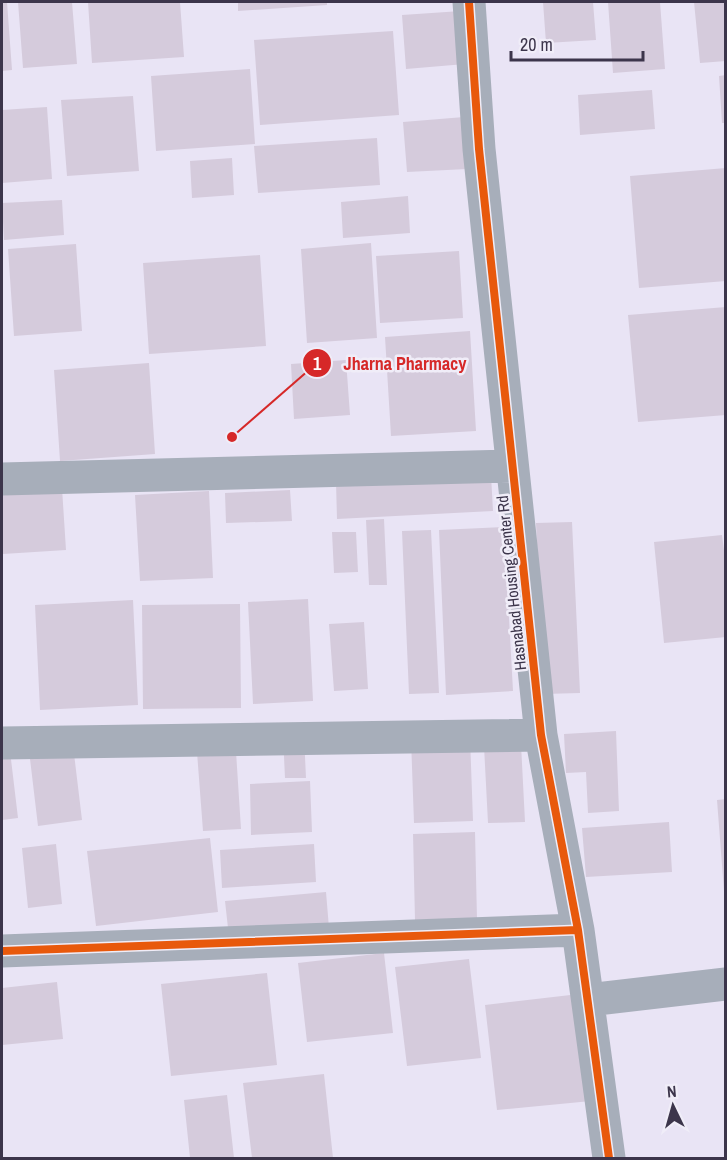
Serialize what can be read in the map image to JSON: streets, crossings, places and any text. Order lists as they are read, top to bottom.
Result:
{
  "streets": {
    "street": ["Hasnabad Housing Center Rd"]
  },
  "places": ["Jharna Pharmacy"],
  "scale_bar": "20 m",
  "north": "top"
}
